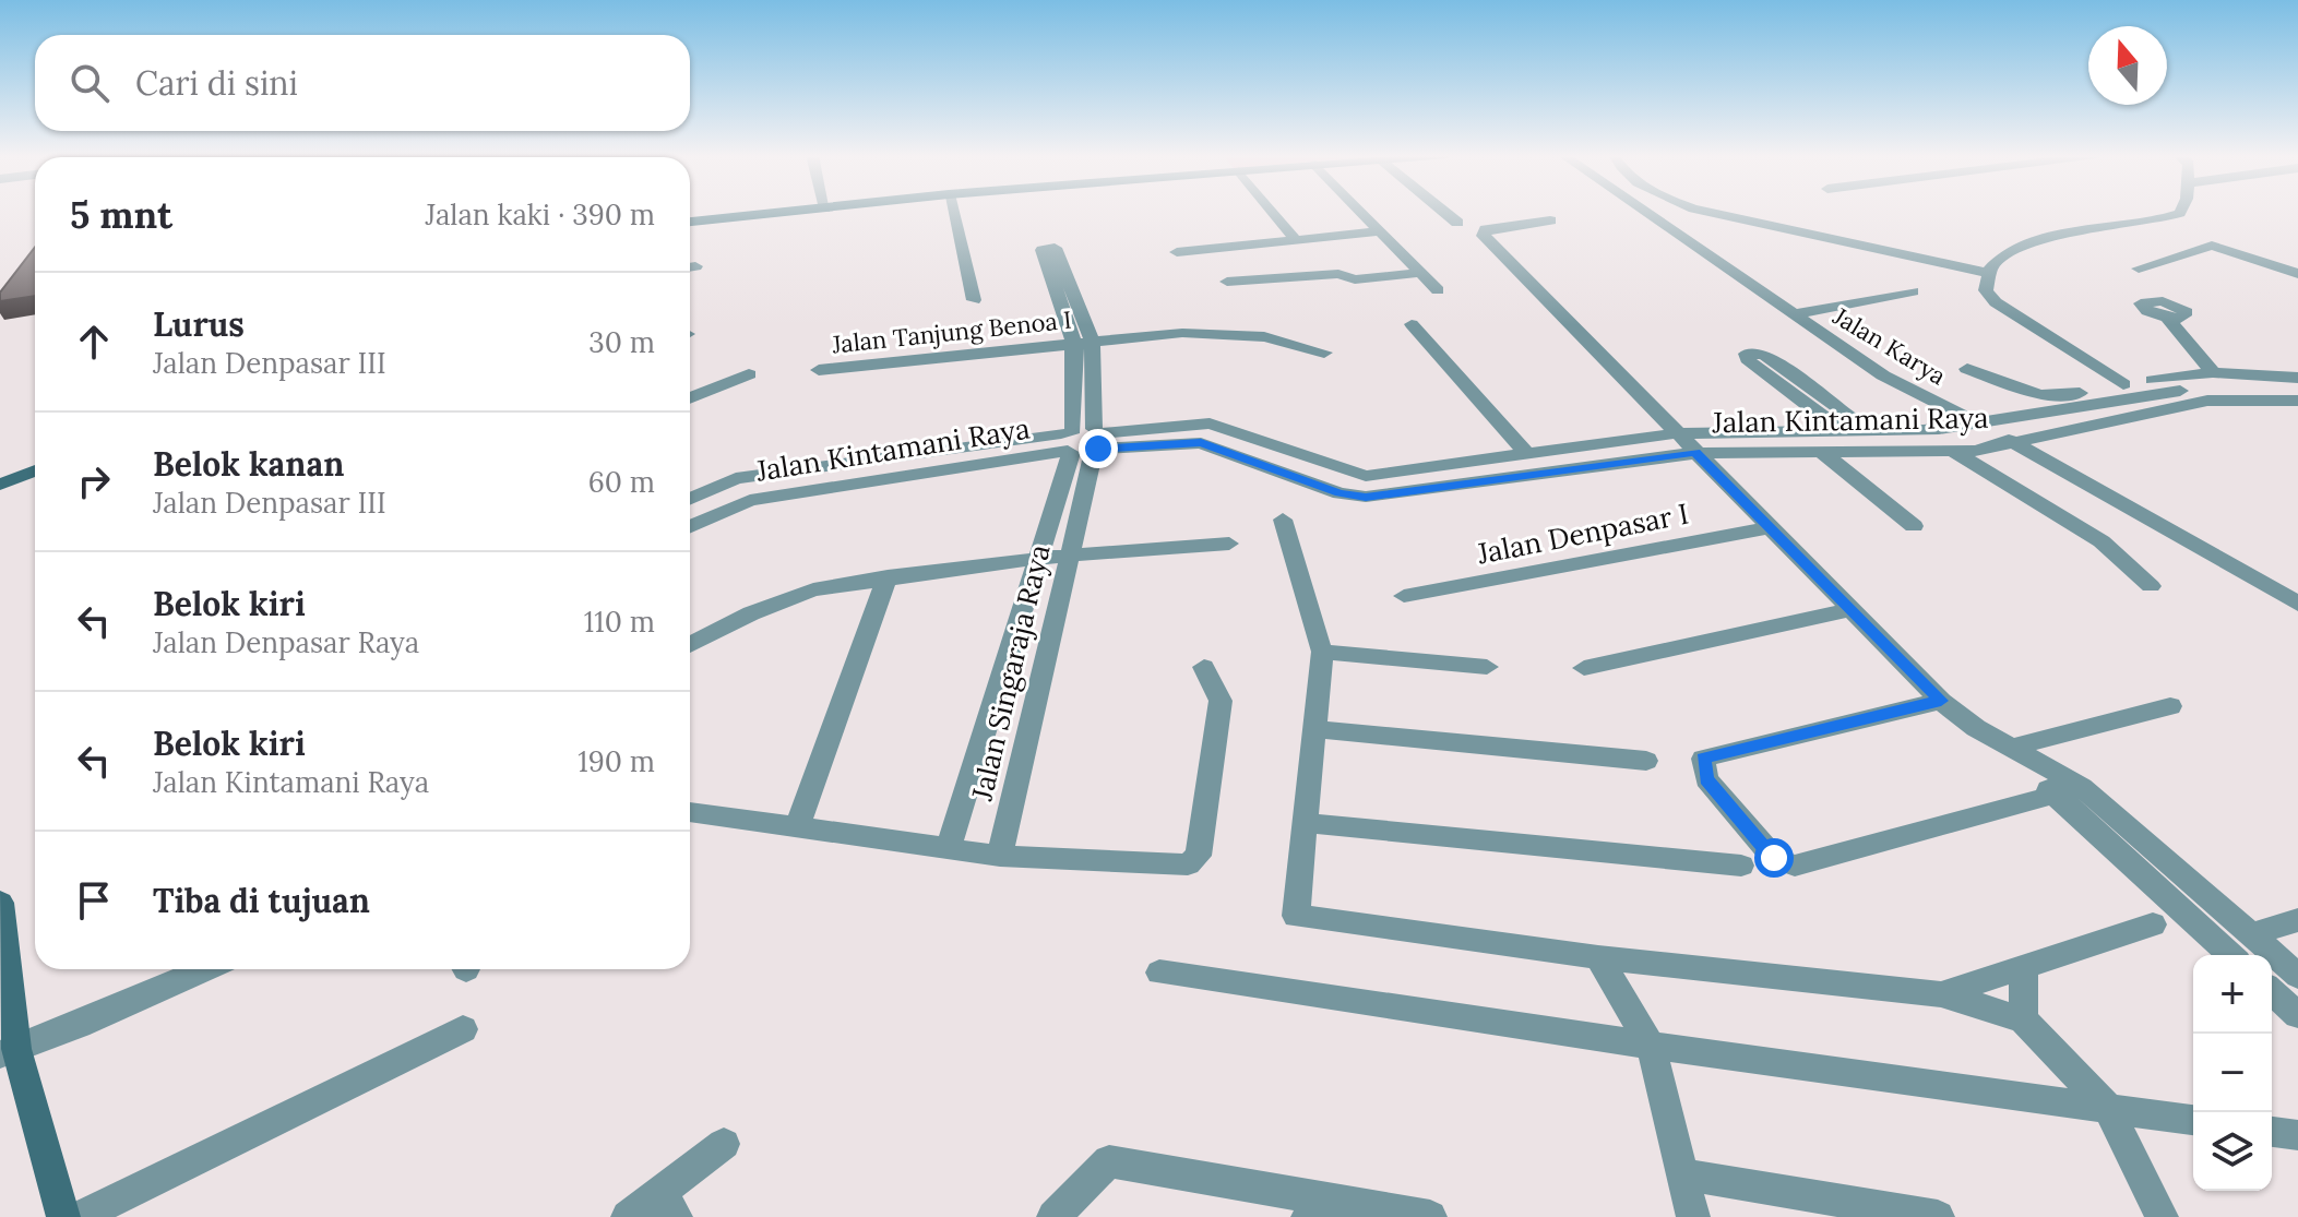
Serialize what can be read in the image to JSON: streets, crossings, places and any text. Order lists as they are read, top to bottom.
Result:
{
  "streets": {
    "street": [
      "Jalan Tanjung Benoa I",
      "Jalan Karya",
      "Jalan Kintamani Raya",
      "Jalan Denpasar I",
      "Jalan Singaraja Raya"
    ]
  },
  "crossings": [
    ["Jalan Karya", "Jalan Kintamani Raya"],
    ["Jalan Kintamani Raya", "Jalan Singaraja Raya"]
  ],
  "north": "top",
  "page": {
    "search": "Cari di sini",
    "heading": ["5 mnt", "Jalan kaki · 390 m"],
    "list": [
      ["Lurus", "Jalan Denpasar III", "30 m"],
      ["Belok kanan", "Jalan Denpasar III", "60 m"],
      ["Belok kiri", "Jalan Denpasar Raya", "110 m"],
      ["Belok kiri", "Jalan Kintamani Raya", "190 m"],
      "Tiba di tujuan"
    ],
    "map_buttons": ["+", "−"]
  }
}
